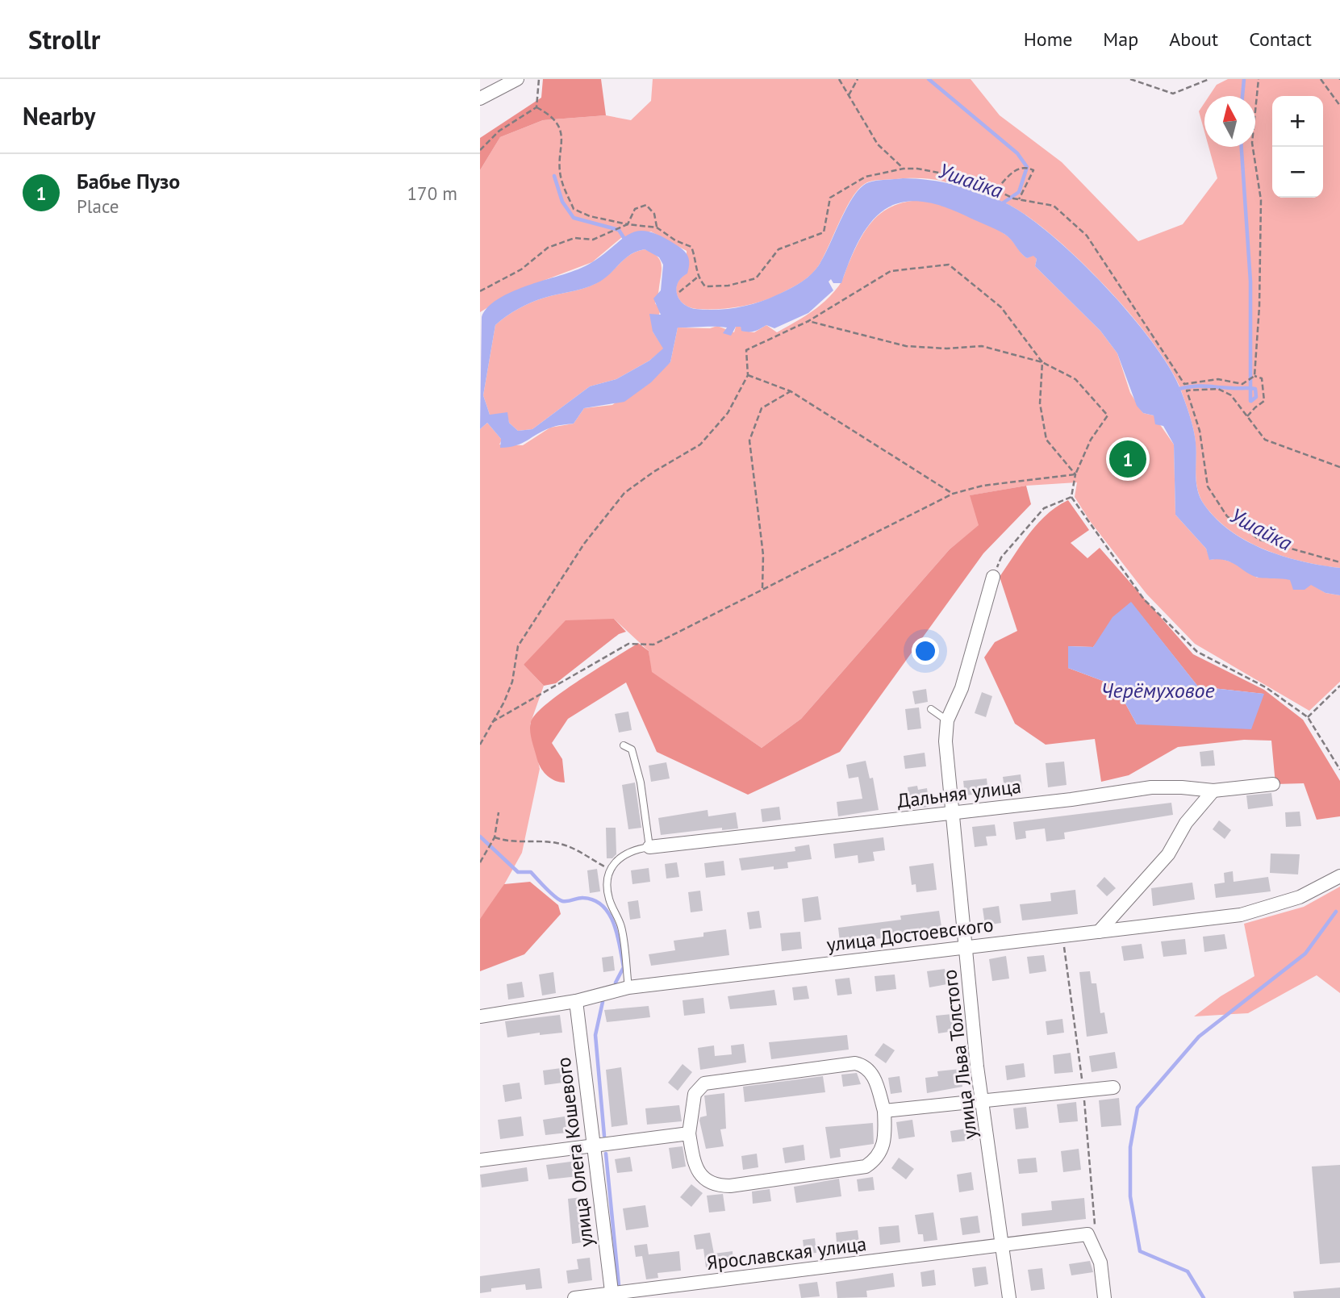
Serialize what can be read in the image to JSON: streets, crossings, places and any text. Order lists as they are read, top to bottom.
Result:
{
  "streets": {
    "street": [
      "Дальняя улица",
      "улица Достоевского",
      "улица Льва Толстого",
      "улица Олега Кошевого",
      "Ярославская улица"
    ]
  },
  "crossings": [
    ["Дальняя улица", "улица Льва Толстого"],
    ["улица Достоевского", "улица Льва Толстого"],
    ["улица Достоевского", "улица Олега Кошевого"],
    ["улица Льва Толстого", "Ярославская улица"],
    ["улица Олега Кошевого", "Ярославская улица"]
  ],
  "water": ["Ушайка", "Черёмуховое"],
  "north": "top",
  "page": {
    "header": "Strollr",
    "nav": [
      "Home",
      "Map",
      "About",
      "Contact"
    ],
    "heading": "Nearby",
    "map_buttons": ["+", "−"],
    "list": [
      {
        "mark": "1",
        "name": "Бабье Пузо",
        "note": "Place",
        "value": "170 m"
      }
    ],
    "pins": "1"
  }
}
